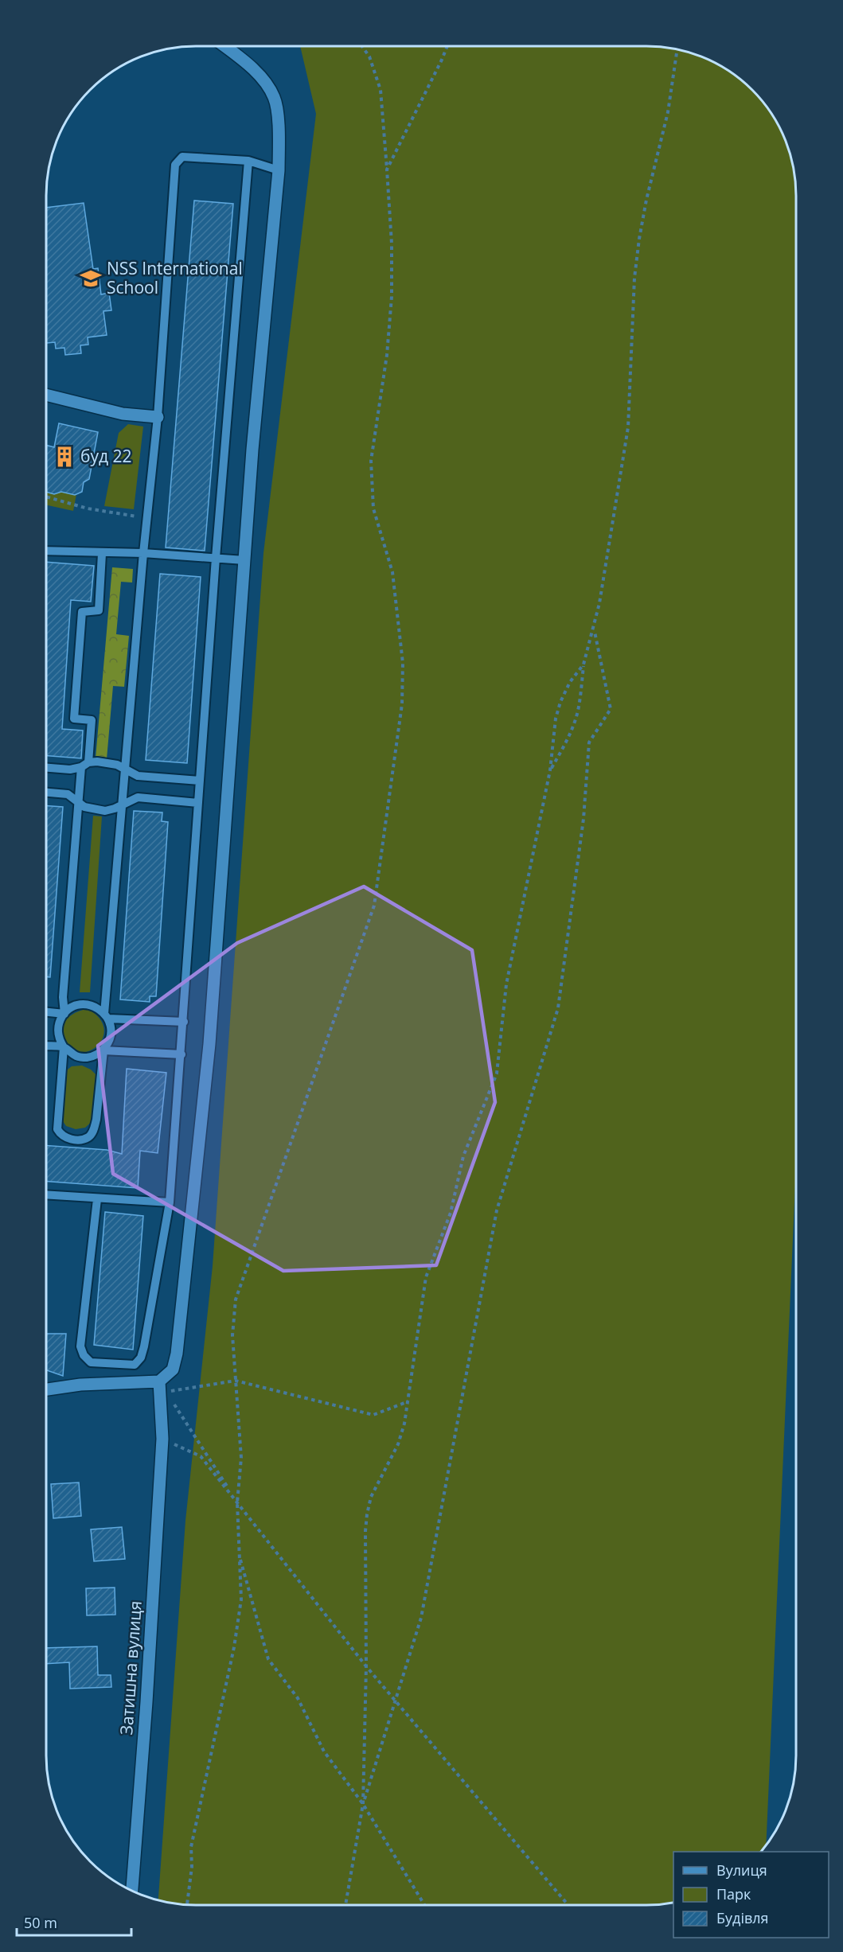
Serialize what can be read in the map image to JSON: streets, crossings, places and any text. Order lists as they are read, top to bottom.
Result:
{
  "streets": {
    "street": ["Затишна вулиця"]
  },
  "places": {
    "school or university": ["NSS International School"],
    "building": ["буд 22"]
  },
  "legend": ["Вулиця", "Парк", "Будівля"],
  "scale_bar": "50 m"
}
